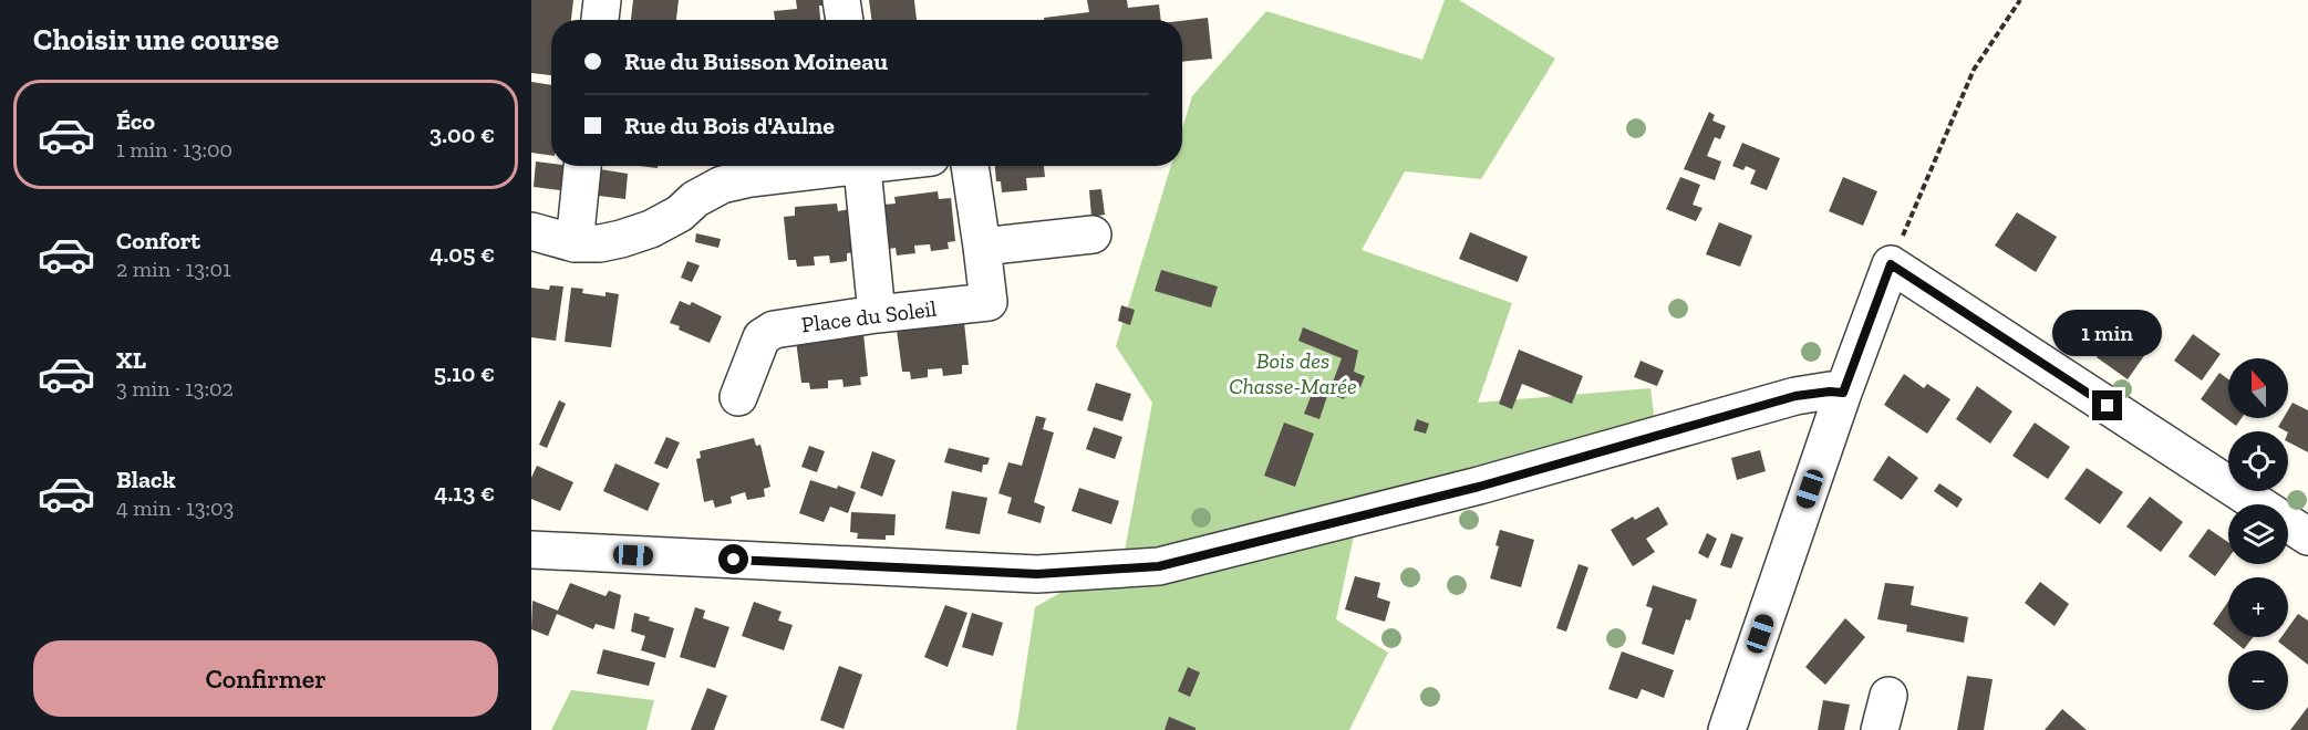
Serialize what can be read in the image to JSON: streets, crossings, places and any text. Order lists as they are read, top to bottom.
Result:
{
  "streets": {
    "street": ["Place du Soleil"]
  },
  "parks": ["Bois des Chasse-Marée"],
  "north": "top",
  "page": {
    "heading": "Choisir une course",
    "banner": ["Rue du Buisson Moineau", "Rue du Bois d'Aulne"],
    "list": [
      {
        "name": "Éco",
        "note": "1 min · 13:00",
        "value": "3.00 €"
      },
      {
        "name": "Confort",
        "note": "2 min · 13:01",
        "value": "4.05 €"
      },
      {
        "name": "XL",
        "note": "3 min · 13:02",
        "value": "5.10 €"
      },
      {
        "name": "Black",
        "note": "4 min · 13:03",
        "value": "4.13 €"
      }
    ],
    "bubble": "1 min",
    "map_buttons": ["+", "−"],
    "buttons": "Confirmer"
  }
}
